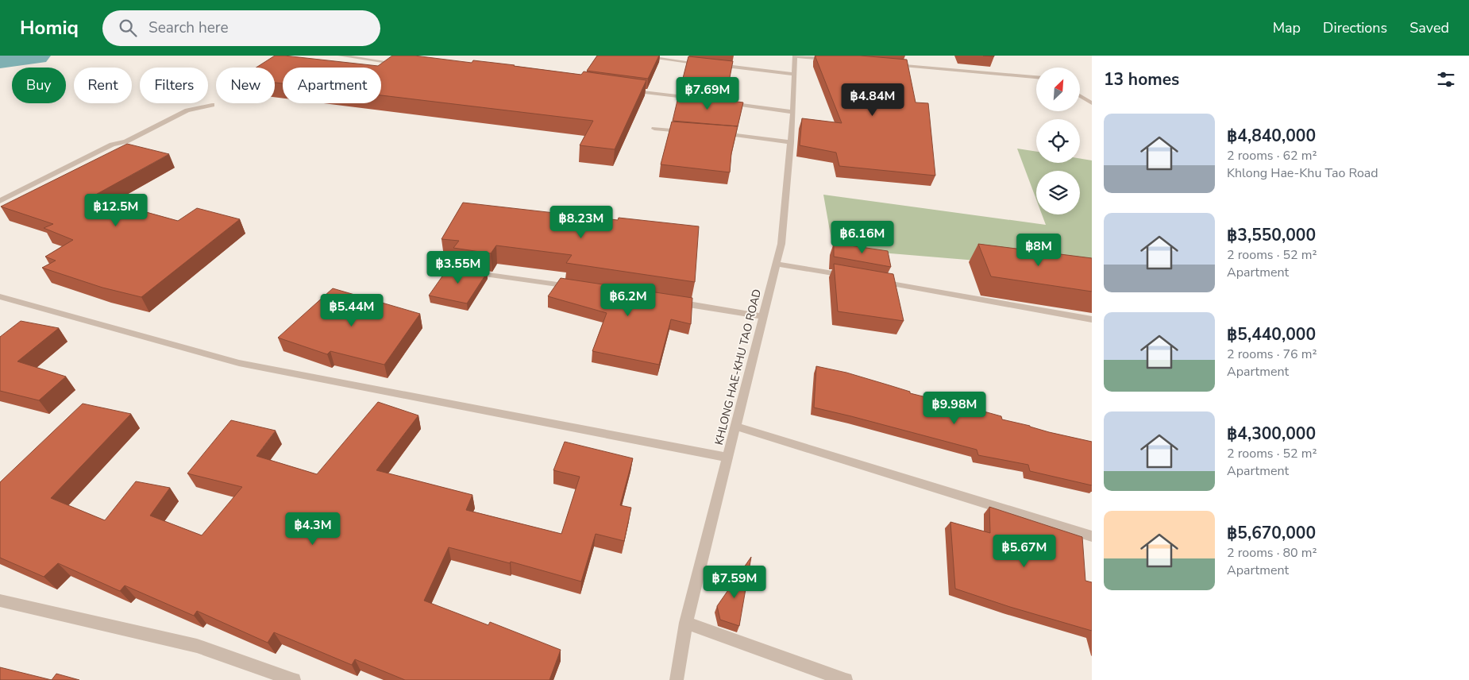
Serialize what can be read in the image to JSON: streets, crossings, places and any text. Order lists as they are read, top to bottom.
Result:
{
  "streets": {
    "street": ["KHLONG HAE-KHU TAO ROAD"]
  },
  "north": "top right",
  "page": {
    "header": "Homiq",
    "search": "Search here",
    "nav": ["Map", "Directions", "Saved"],
    "heading": "13 homes",
    "chip": [
      "Buy",
      "Rent",
      "Filters",
      "New",
      "Apartment"
    ],
    "price": [
      "฿7.69M",
      "฿4.84M",
      "฿12.5M",
      "฿8.23M",
      "฿6.16M",
      "฿8M",
      "฿3.55M",
      "฿6.2M",
      "฿5.44M",
      "฿9.98M",
      "฿4.3M",
      "฿5.67M",
      "฿7.59M"
    ],
    "list": [
      {
        "name": "฿4,840,000",
        "note": "2 rooms · 62 m² · Khlong Hae-Khu Tao Road"
      },
      {
        "name": "฿3,550,000",
        "note": "2 rooms · 52 m² · Apartment"
      },
      {
        "name": "฿5,440,000",
        "note": "2 rooms · 76 m² · Apartment"
      },
      {
        "name": "฿4,300,000",
        "note": "2 rooms · 52 m² · Apartment"
      },
      {
        "name": "฿5,670,000",
        "note": "2 rooms · 80 m² · Apartment"
      }
    ]
  }
}
